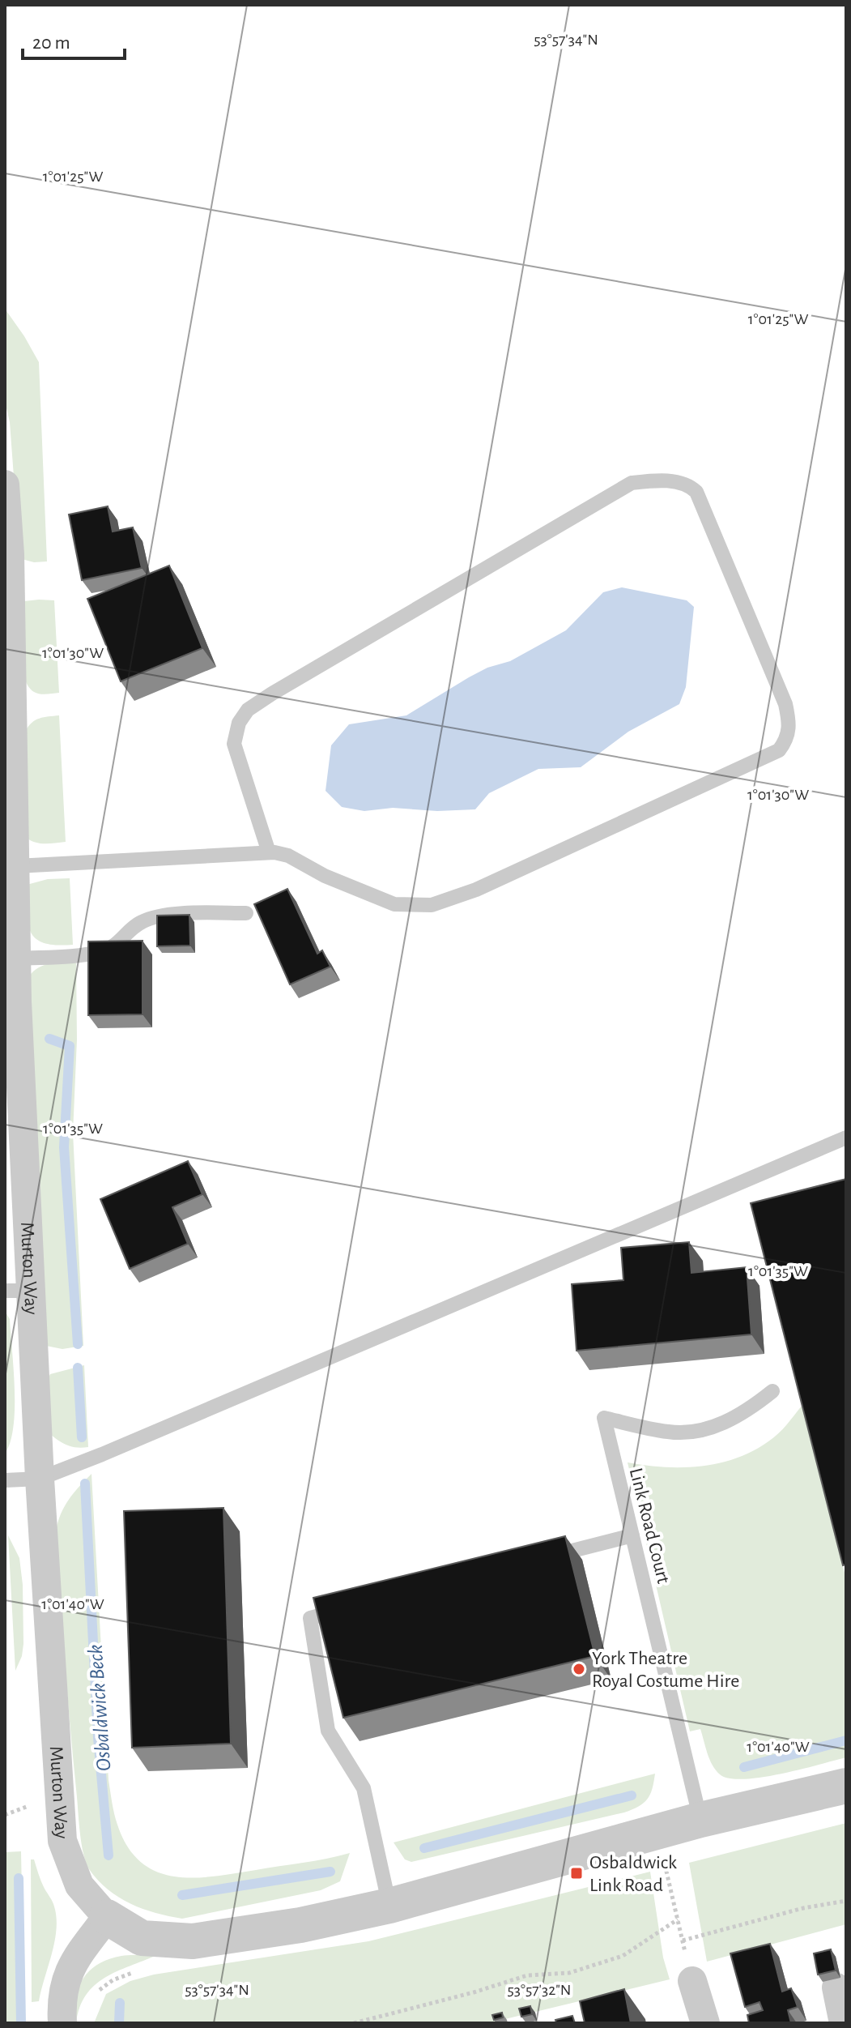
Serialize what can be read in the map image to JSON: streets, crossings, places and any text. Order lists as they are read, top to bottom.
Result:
{
  "streets": {
    "street": ["Murton Way"],
    "lane": ["Link Road Court"]
  },
  "water": ["Osbaldwick Beck"],
  "places": {
    "other": ["York Theatre Royal Costume Hire"],
    "transit": ["Osbaldwick Link Road"]
  },
  "scale_bar": "20 m",
  "coordinates": [
    "53°57'34\"N",
    "1°01'25\"W",
    "1°01'30\"W",
    "1°01'35\"W",
    "1°01'40\"W",
    "53°57'32\"N"
  ]
}
